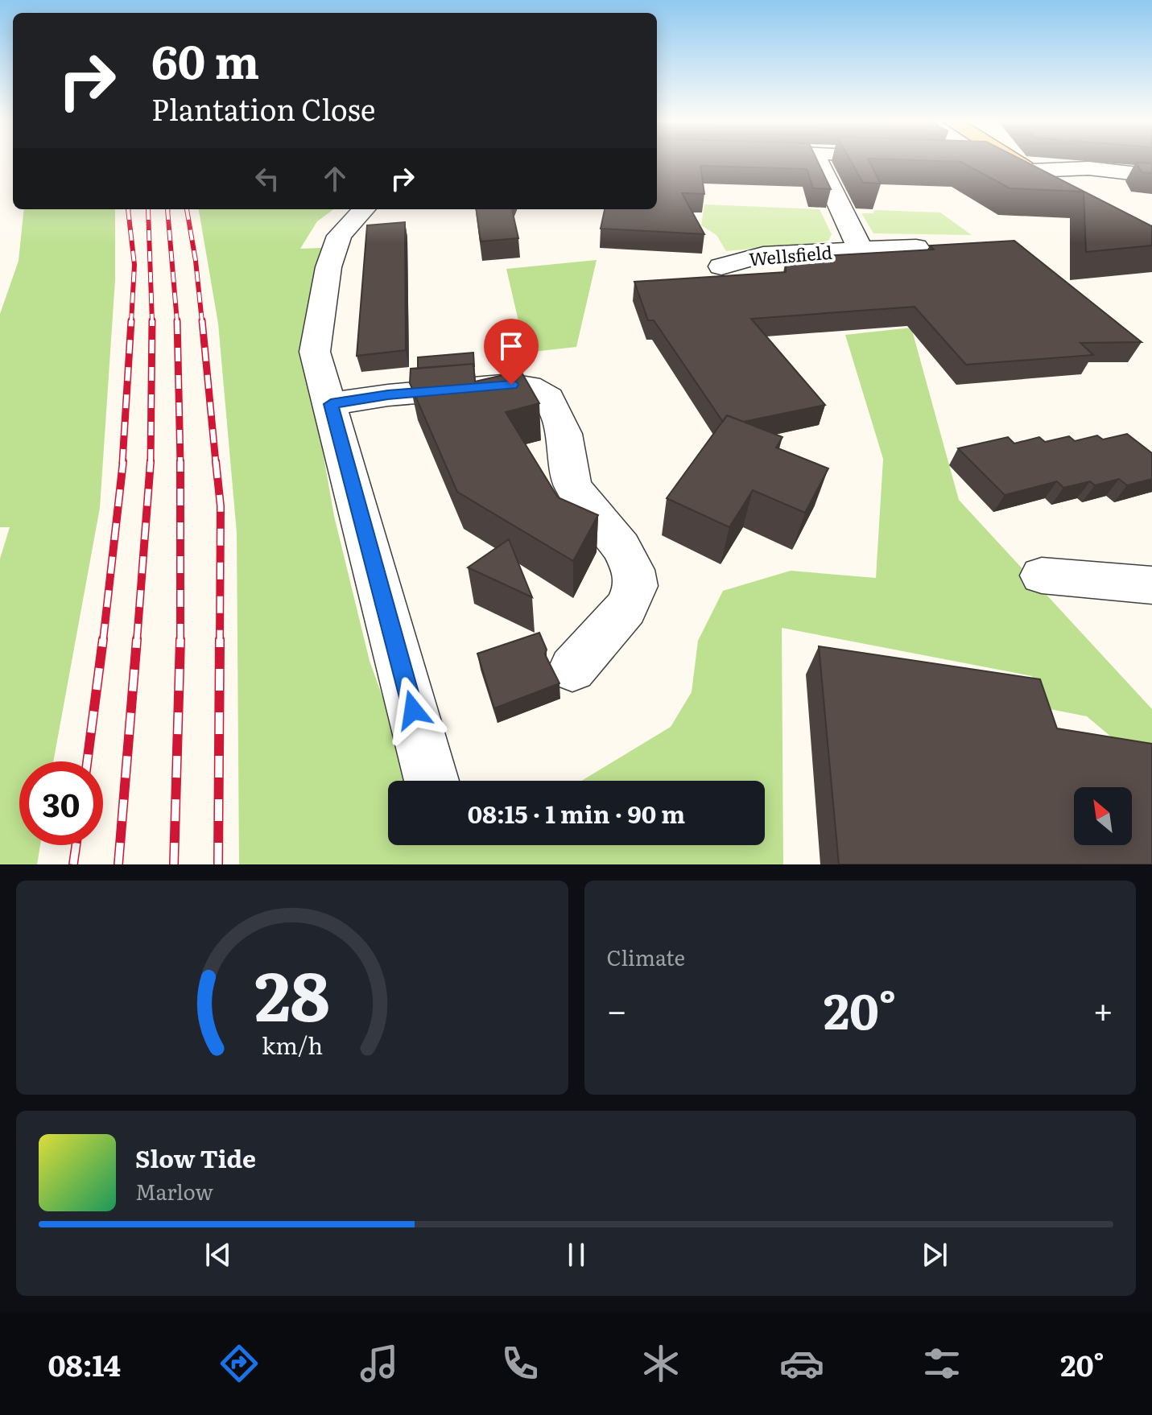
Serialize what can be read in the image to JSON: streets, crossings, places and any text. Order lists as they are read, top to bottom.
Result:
{
  "streets": {
    "street": ["Wellsfield"]
  },
  "north": "top left",
  "page": {
    "turn": ["60 m", "Plantation Close"],
    "limit": "30",
    "trip": "08:15 · 1 min · 90 m",
    "tile": "Climate",
    "heat": ["−", "20°", "+"],
    "song": ["Slow Tide", "Marlow"],
    "tabs": ["08:14", "20°"],
    "gauge": ["28", "km/h"]
  }
}
